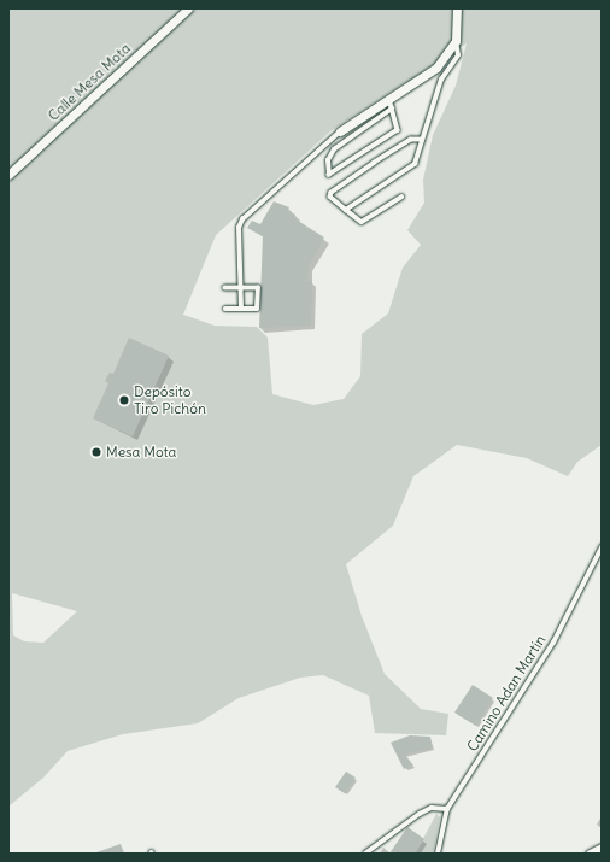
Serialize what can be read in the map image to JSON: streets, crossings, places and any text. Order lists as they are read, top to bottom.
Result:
{
  "streets": {
    "street": ["Calle Mesa Mota"],
    "lane": ["Camino Adan Martin"]
  },
  "places": ["Depósito Tiro Pichón", "Mesa Mota"]
}
